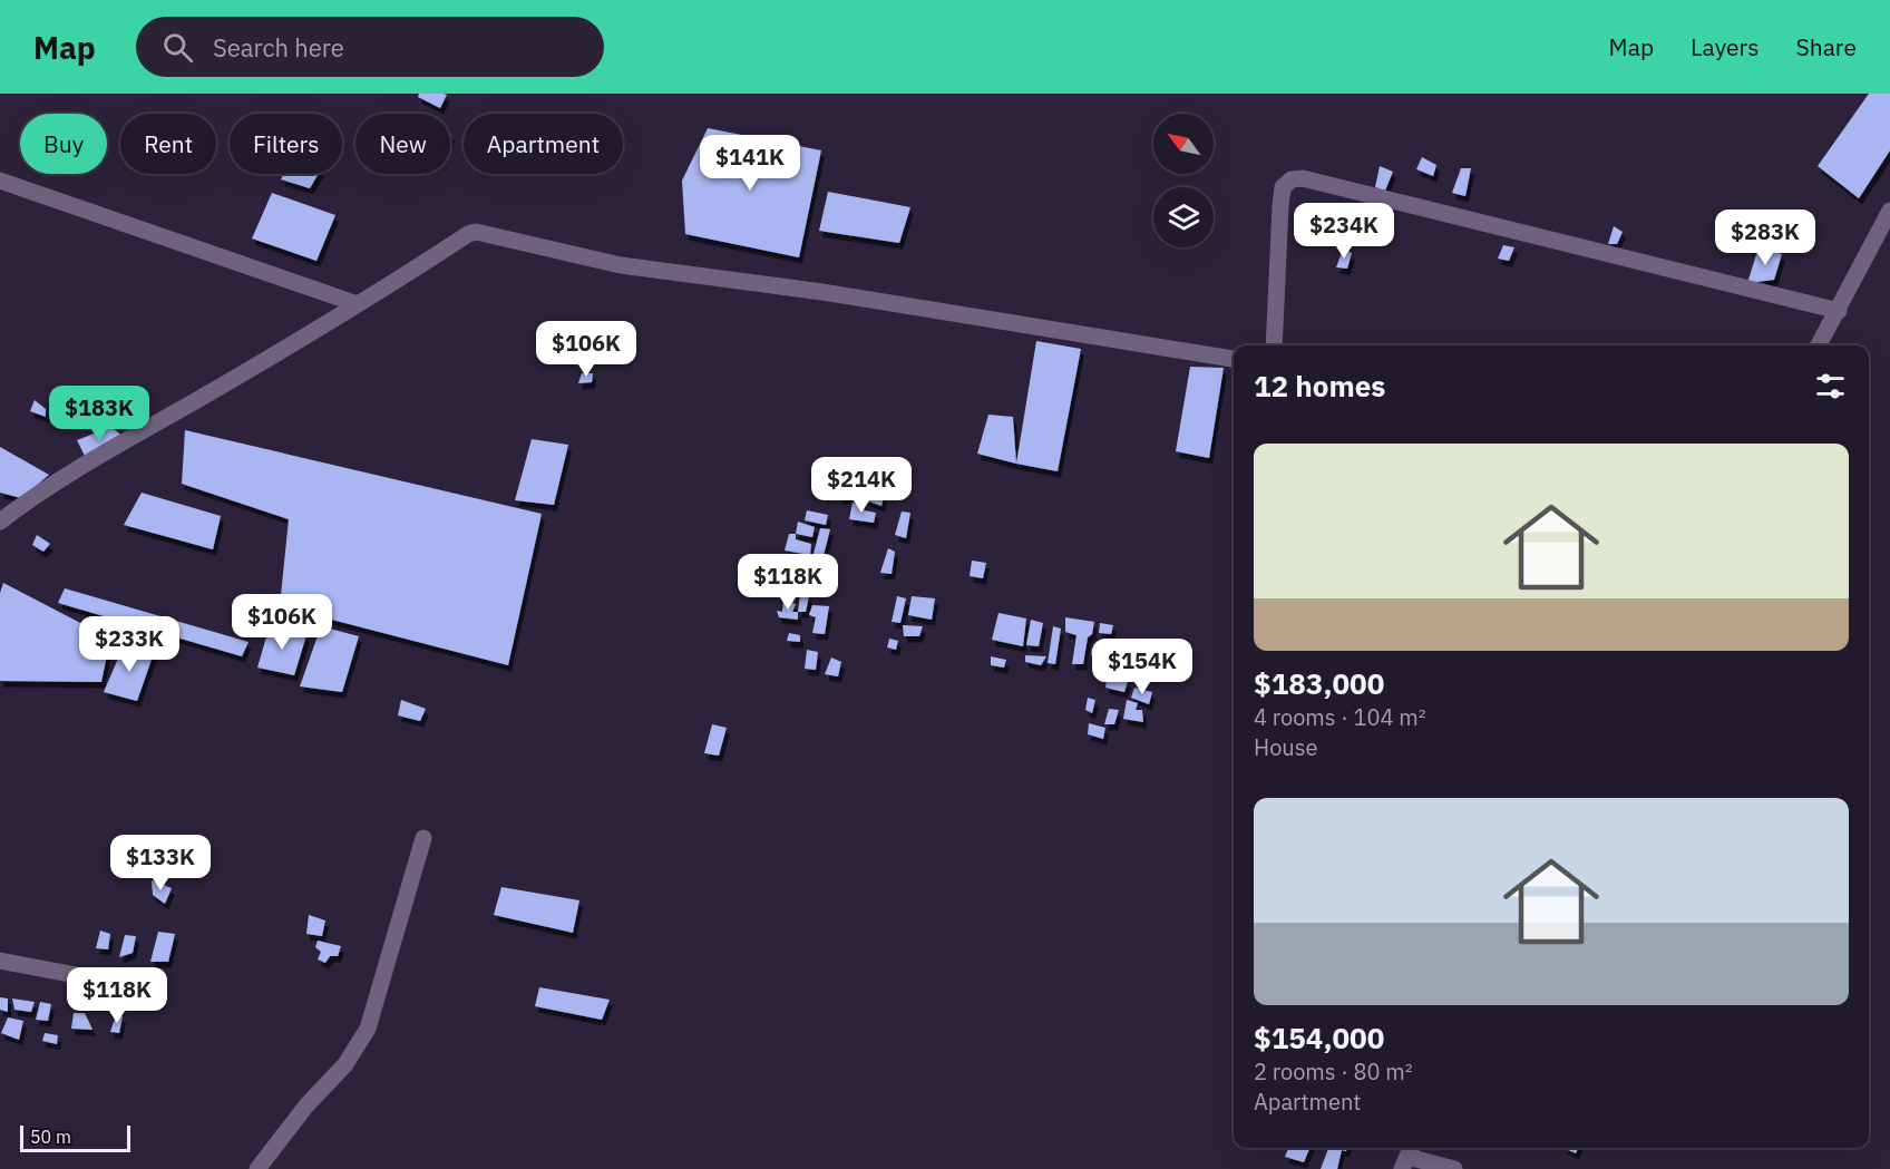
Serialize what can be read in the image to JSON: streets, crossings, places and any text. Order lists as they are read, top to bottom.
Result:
{
  "scale_bar": "50 m",
  "north": "top left",
  "page": {
    "header": "Map",
    "search": "Search here",
    "nav": ["Map", "Layers", "Share"],
    "chip": [
      "Buy",
      "Rent",
      "Filters",
      "New",
      "Apartment"
    ],
    "price": [
      "$141K",
      "$234K",
      "$283K",
      "$106K",
      "$183K",
      "$214K",
      "$118K",
      "$106K",
      "$233K",
      "$154K",
      "$133K",
      "$118K"
    ],
    "heading": "12 homes",
    "list": [
      {
        "name": "$183,000",
        "note": "4 rooms · 104 m² · House"
      },
      {
        "name": "$154,000",
        "note": "2 rooms · 80 m² · Apartment"
      }
    ],
    "scale": "50 m"
  }
}
